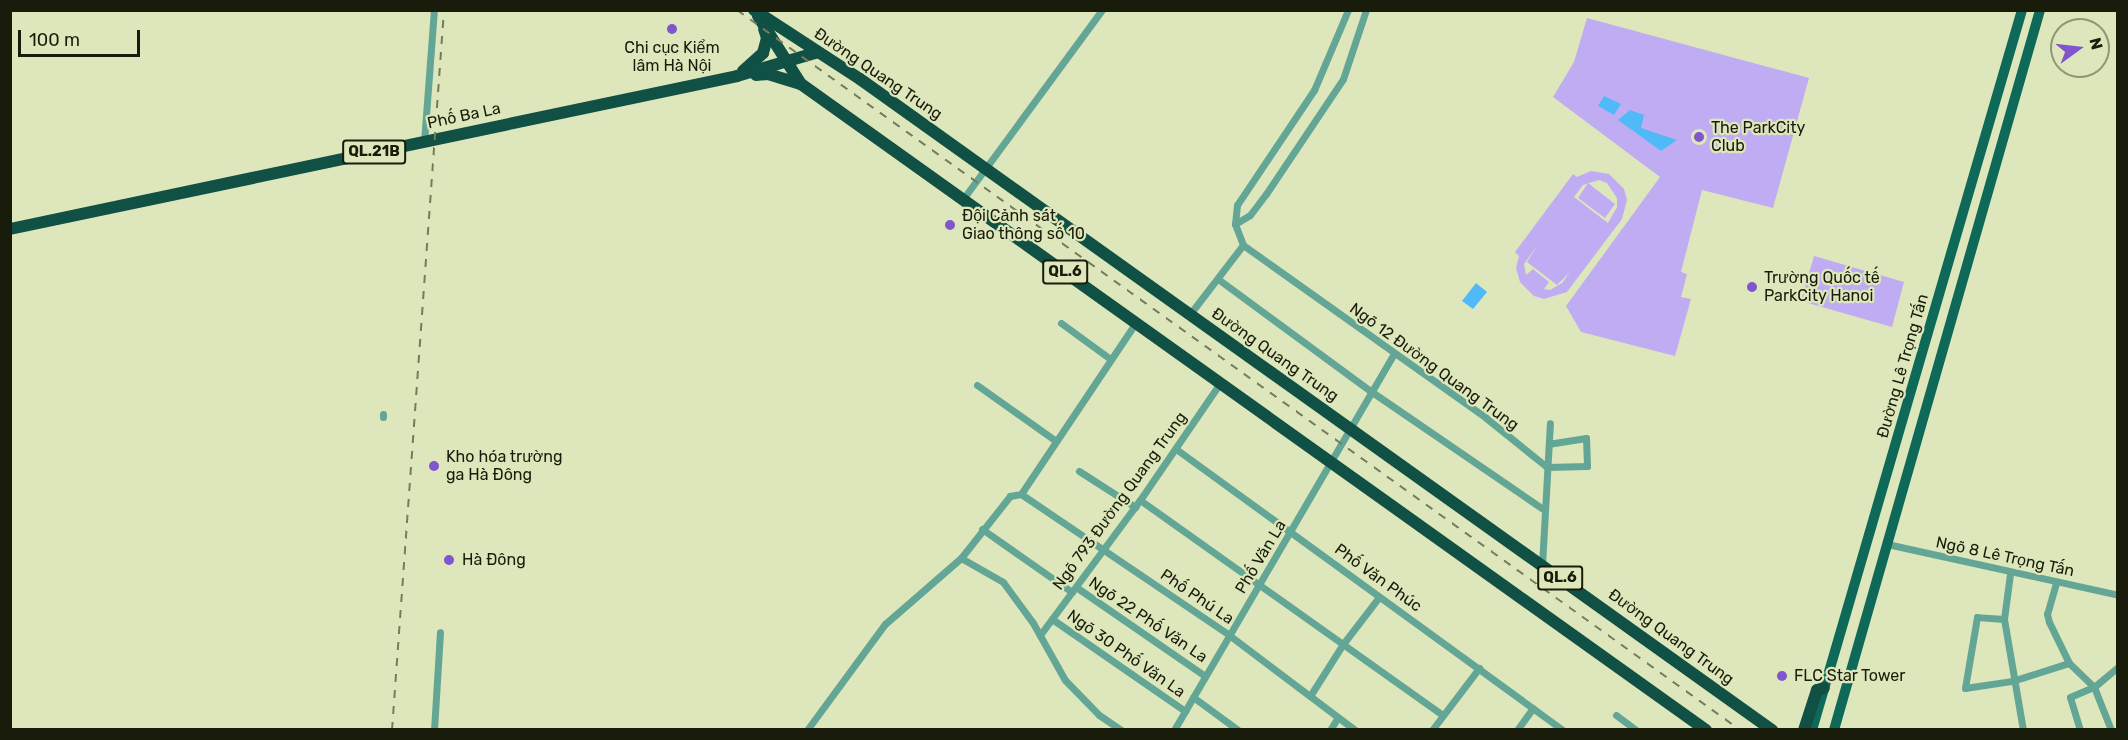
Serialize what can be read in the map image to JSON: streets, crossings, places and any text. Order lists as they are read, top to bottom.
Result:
{
  "streets": {
    "highway": [
      "Đường Quang Trung",
      "Phố Ba La",
      "QL.21B",
      "QL.6"
    ],
    "main road": ["Đường Lê Trọng Tấn"],
    "street": [
      "Ngõ 12 Đường Quang Trung",
      "Ngõ 793 Đường Quang Trung",
      "Phố Văn La",
      "Ngõ 8 Lê Trọng Tấn",
      "Phố Văn Phúc",
      "Phố Phú La",
      "Ngõ 22 Phố Văn La",
      "Ngõ 30 Phố Văn La"
    ]
  },
  "crossings": [
    ["Đường Quang Trung", "Phố Ba La"],
    ["Đường Quang Trung", "QL.6"],
    ["Đường Quang Trung", "Phố Văn La"],
    ["Phố Ba La", "QL.6"],
    ["QL.6", "Ngõ 793 Đường Quang Trung"],
    ["QL.6", "Phố Văn La"],
    ["Đường Lê Trọng Tấn", "Ngõ 8 Lê Trọng Tấn"],
    ["Ngõ 12 Đường Quang Trung", "Phố Văn La"],
    ["Ngõ 793 Đường Quang Trung", "Phố Văn Phúc"],
    ["Ngõ 793 Đường Quang Trung", "Phố Phú La"],
    ["Ngõ 793 Đường Quang Trung", "Ngõ 22 Phố Văn La"],
    ["Ngõ 793 Đường Quang Trung", "Ngõ 30 Phố Văn La"],
    ["Phố Văn La", "Phố Văn Phúc"],
    ["Phố Văn La", "Phố Phú La"],
    ["Phố Văn La", "Ngõ 22 Phố Văn La"],
    ["Phố Văn La", "Ngõ 30 Phố Văn La"]
  ],
  "places": [
    "Chi cục Kiểm lâm Hà Nội",
    "The ParkCity Club",
    "Đội Cảnh sát Giao thông số 10",
    "Trường Quốc tế ParkCity Hanoi",
    "Kho hóa trường ga Hà Đông",
    "Hà Đông",
    "FLC Star Tower"
  ],
  "scale_bar": "100 m",
  "north": "right"
}
